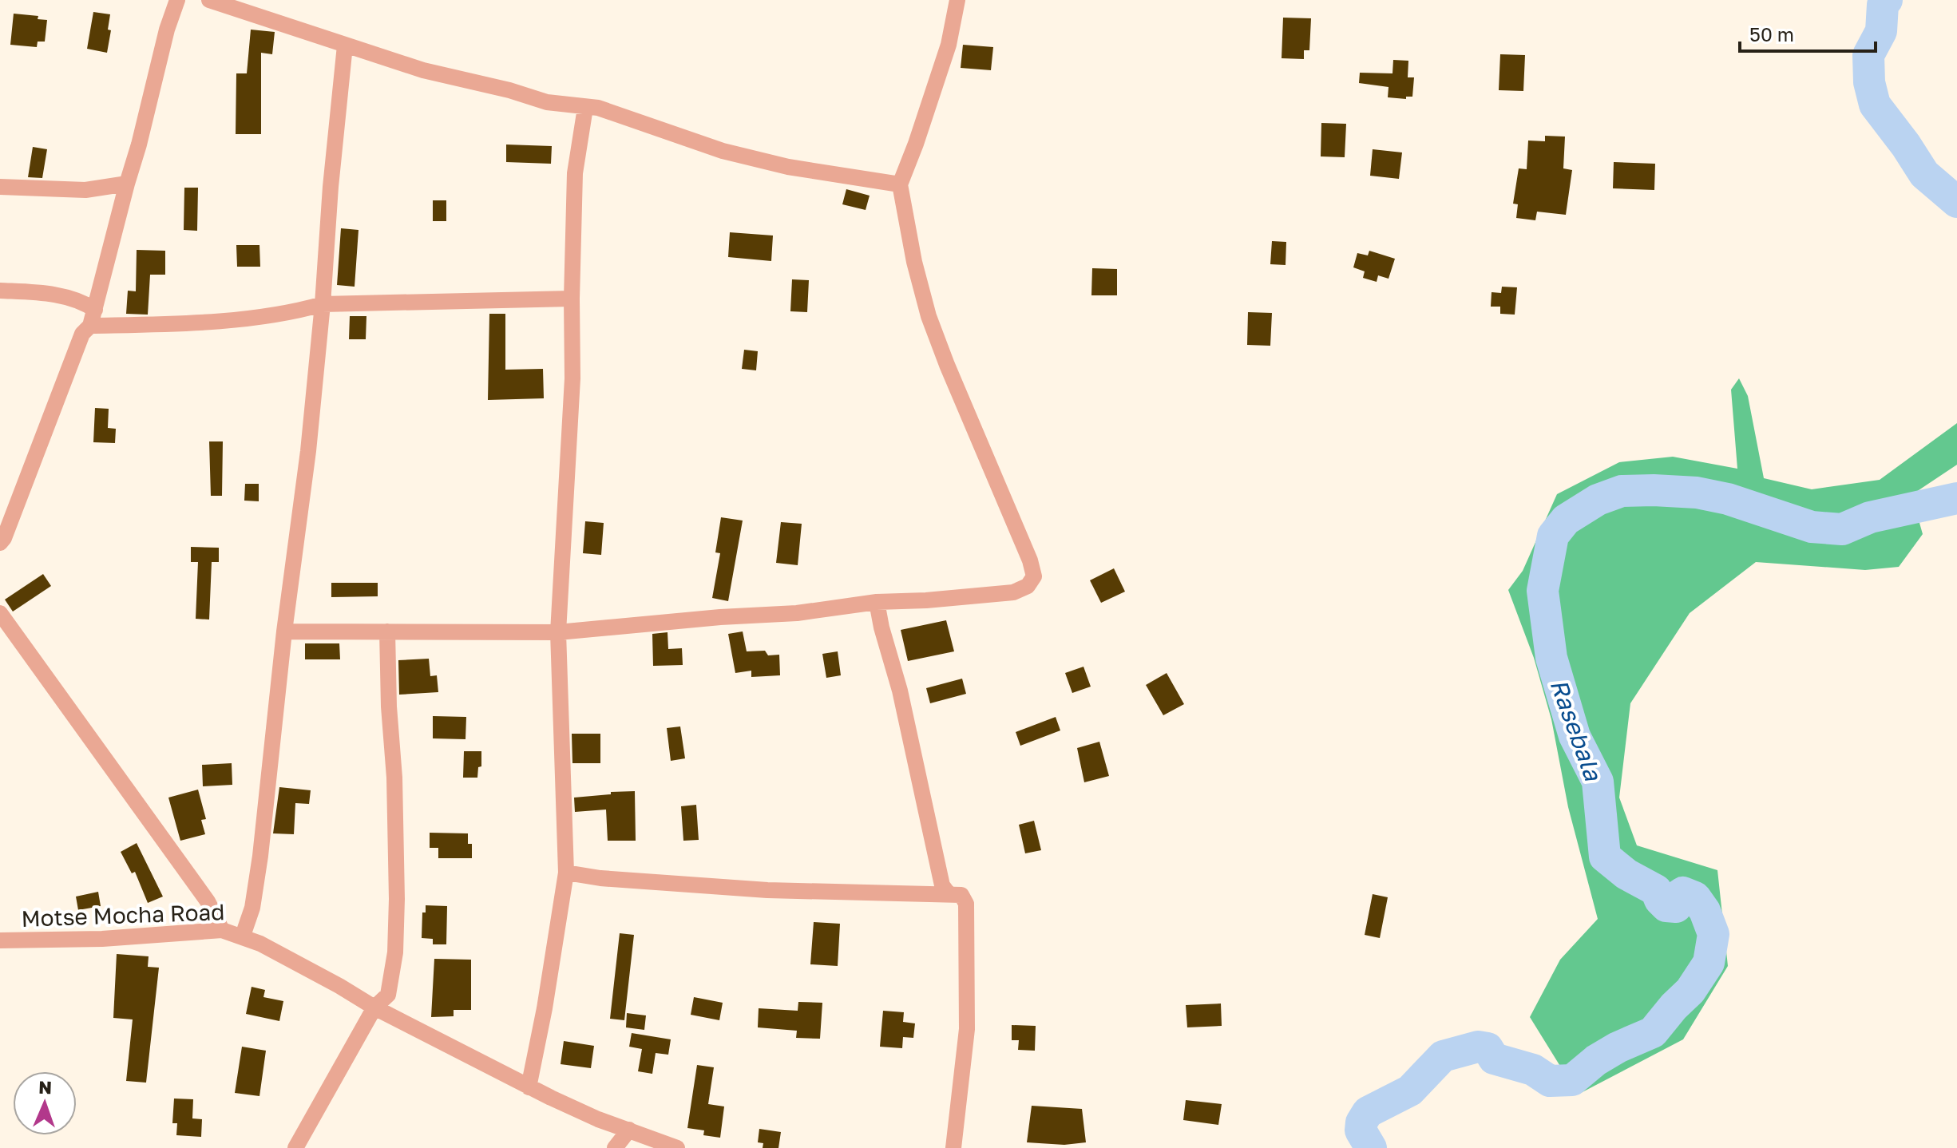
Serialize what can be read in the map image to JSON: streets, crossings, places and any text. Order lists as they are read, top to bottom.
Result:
{
  "streets": {
    "street": ["Motse Mocha Road"]
  },
  "water": ["Rasebala"],
  "scale_bar": "50 m",
  "north": "top"
}
